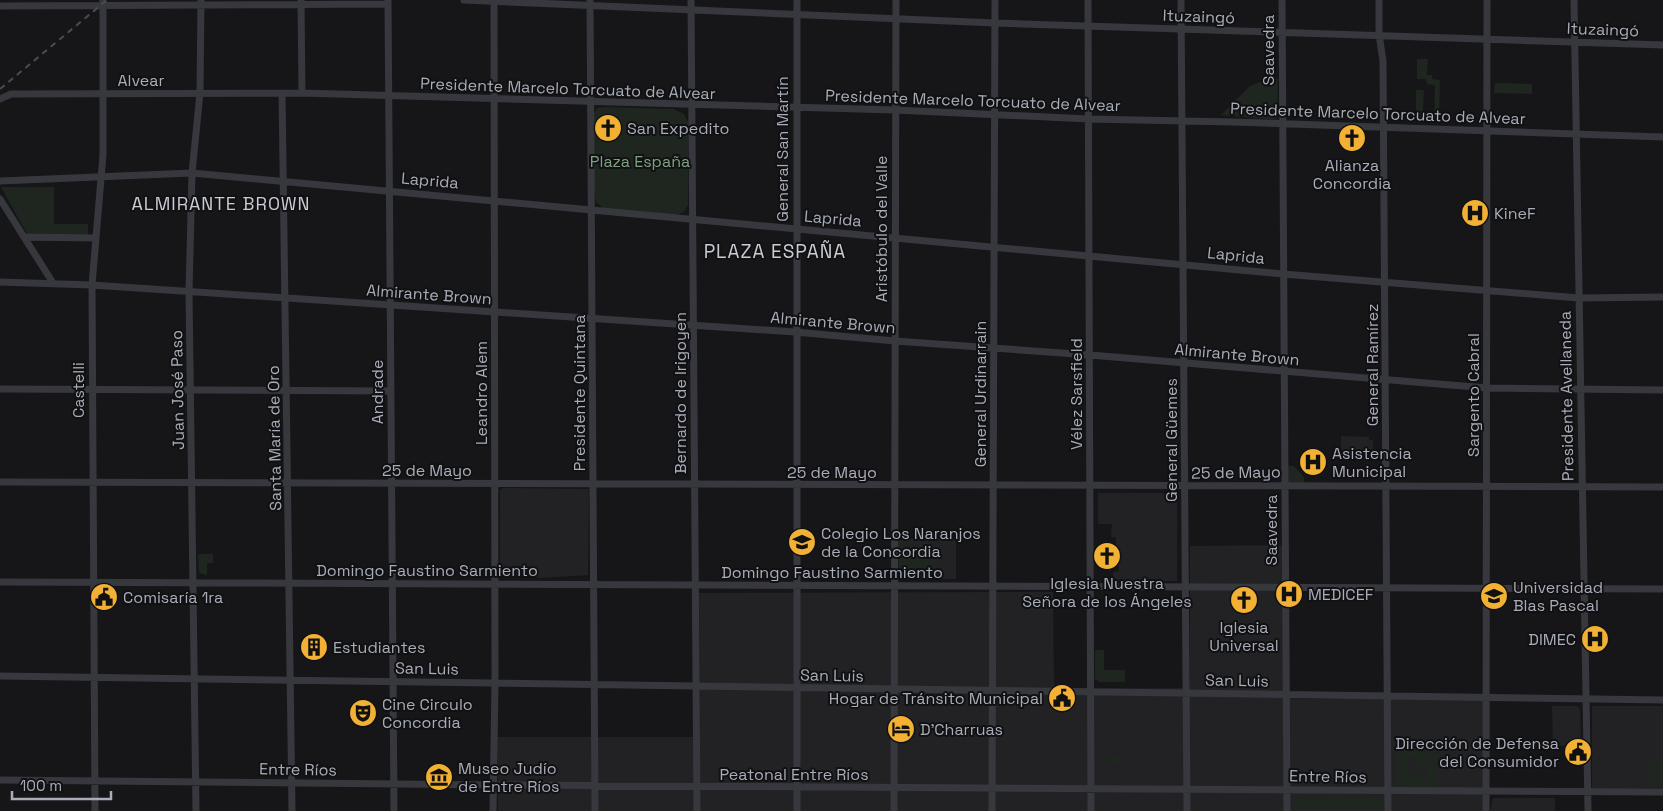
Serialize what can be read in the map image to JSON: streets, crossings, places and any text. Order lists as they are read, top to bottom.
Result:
{
  "streets": {
    "street": [
      "Ituzaingó",
      "Saavedra",
      "Alvear",
      "Presidente Marcelo Torcuato de Alvear",
      "General San Martín",
      "Laprida",
      "Aristóbulo del Valle",
      "Almirante Brown",
      "General Ramírez",
      "Castelli",
      "Juan José Paso",
      "Andrade",
      "Leandro Alem",
      "Presidente Quintana",
      "Bernardo de Irigoyen",
      "General Urdinarrain",
      "Vélez Sarsfield",
      "Sargento Cabral",
      "Presidente Avellaneda",
      "Santa María de Oro",
      "General Güemes",
      "25 de Mayo",
      "Domingo Faustino Sarmiento",
      "San Luis",
      "Entre Ríos",
      "Peatonal Entre Ríos"
    ]
  },
  "crossings": [
    ["Ituzaingó", "Saavedra"],
    ["Ituzaingó", "General San Martín"],
    ["Ituzaingó", "Aristóbulo del Valle"],
    ["Ituzaingó", "General Ramírez"],
    ["Ituzaingó", "Leandro Alem"],
    ["Ituzaingó", "Presidente Quintana"],
    ["Ituzaingó", "Bernardo de Irigoyen"],
    ["Ituzaingó", "General Urdinarrain"],
    ["Ituzaingó", "Vélez Sarsfield"],
    ["Ituzaingó", "Sargento Cabral"],
    ["Ituzaingó", "Presidente Avellaneda"],
    ["Ituzaingó", "General Güemes"],
    ["Saavedra", "Presidente Marcelo Torcuato de Alvear"],
    ["Saavedra", "Laprida"],
    ["Saavedra", "Almirante Brown"],
    ["Saavedra", "25 de Mayo"],
    ["Saavedra", "Domingo Faustino Sarmiento"],
    ["Saavedra", "San Luis"],
    ["Saavedra", "Entre Ríos"],
    ["Alvear", "Presidente Marcelo Torcuato de Alvear"],
    ["Alvear", "Castelli"],
    ["Alvear", "Juan José Paso"],
    ["Alvear", "Santa María de Oro"],
    ["Presidente Marcelo Torcuato de Alvear", "General San Martín"],
    ["Presidente Marcelo Torcuato de Alvear", "Aristóbulo del Valle"],
    ["Presidente Marcelo Torcuato de Alvear", "General Ramírez"],
    ["Presidente Marcelo Torcuato de Alvear", "Andrade"],
    ["Presidente Marcelo Torcuato de Alvear", "Leandro Alem"],
    ["Presidente Marcelo Torcuato de Alvear", "Presidente Quintana"],
    ["Presidente Marcelo Torcuato de Alvear", "Bernardo de Irigoyen"],
    ["Presidente Marcelo Torcuato de Alvear", "General Urdinarrain"],
    ["Presidente Marcelo Torcuato de Alvear", "Vélez Sarsfield"],
    ["Presidente Marcelo Torcuato de Alvear", "Sargento Cabral"],
    ["Presidente Marcelo Torcuato de Alvear", "Presidente Avellaneda"],
    ["Presidente Marcelo Torcuato de Alvear", "Santa María de Oro"],
    ["Presidente Marcelo Torcuato de Alvear", "General Güemes"],
    ["General San Martín", "Laprida"],
    ["General San Martín", "Almirante Brown"],
    ["General San Martín", "25 de Mayo"],
    ["General San Martín", "Domingo Faustino Sarmiento"],
    ["General San Martín", "San Luis"],
    ["General San Martín", "Peatonal Entre Ríos"],
    ["Laprida", "Aristóbulo del Valle"],
    ["Laprida", "General Ramírez"],
    ["Laprida", "Castelli"],
    ["Laprida", "Juan José Paso"],
    ["Laprida", "Andrade"],
    ["Laprida", "Leandro Alem"],
    ["Laprida", "Presidente Quintana"],
    ["Laprida", "Bernardo de Irigoyen"],
    ["Laprida", "General Urdinarrain"],
    ["Laprida", "Vélez Sarsfield"],
    ["Laprida", "Sargento Cabral"],
    ["Laprida", "Presidente Avellaneda"],
    ["Laprida", "Santa María de Oro"],
    ["Laprida", "General Güemes"],
    ["Aristóbulo del Valle", "Almirante Brown"],
    ["Aristóbulo del Valle", "25 de Mayo"],
    ["Aristóbulo del Valle", "Domingo Faustino Sarmiento"],
    ["Aristóbulo del Valle", "San Luis"],
    ["Aristóbulo del Valle", "Peatonal Entre Ríos"],
    ["Almirante Brown", "General Ramírez"],
    ["Almirante Brown", "Castelli"],
    ["Almirante Brown", "Juan José Paso"],
    ["Almirante Brown", "Andrade"],
    ["Almirante Brown", "Leandro Alem"],
    ["Almirante Brown", "Presidente Quintana"],
    ["Almirante Brown", "Bernardo de Irigoyen"],
    ["Almirante Brown", "General Urdinarrain"],
    ["Almirante Brown", "Vélez Sarsfield"],
    ["Almirante Brown", "Sargento Cabral"],
    ["Almirante Brown", "Presidente Avellaneda"],
    ["Almirante Brown", "Santa María de Oro"],
    ["Almirante Brown", "General Güemes"],
    ["General Ramírez", "25 de Mayo"],
    ["General Ramírez", "Domingo Faustino Sarmiento"],
    ["General Ramírez", "San Luis"],
    ["General Ramírez", "Entre Ríos"],
    ["Castelli", "25 de Mayo"],
    ["Castelli", "Domingo Faustino Sarmiento"],
    ["Castelli", "San Luis"],
    ["Castelli", "Entre Ríos"],
    ["Juan José Paso", "25 de Mayo"],
    ["Juan José Paso", "Domingo Faustino Sarmiento"],
    ["Juan José Paso", "San Luis"],
    ["Juan José Paso", "Entre Ríos"],
    ["Andrade", "25 de Mayo"],
    ["Andrade", "Domingo Faustino Sarmiento"],
    ["Andrade", "San Luis"],
    ["Andrade", "Entre Ríos"],
    ["Leandro Alem", "25 de Mayo"],
    ["Leandro Alem", "Domingo Faustino Sarmiento"],
    ["Leandro Alem", "San Luis"],
    ["Leandro Alem", "Entre Ríos"],
    ["Presidente Quintana", "25 de Mayo"],
    ["Presidente Quintana", "Domingo Faustino Sarmiento"],
    ["Presidente Quintana", "San Luis"],
    ["Presidente Quintana", "Entre Ríos"],
    ["Presidente Quintana", "Peatonal Entre Ríos"],
    ["Bernardo de Irigoyen", "25 de Mayo"],
    ["Bernardo de Irigoyen", "Domingo Faustino Sarmiento"],
    ["Bernardo de Irigoyen", "San Luis"],
    ["Bernardo de Irigoyen", "Peatonal Entre Ríos"],
    ["General Urdinarrain", "25 de Mayo"],
    ["General Urdinarrain", "Domingo Faustino Sarmiento"],
    ["General Urdinarrain", "San Luis"],
    ["General Urdinarrain", "Entre Ríos"],
    ["General Urdinarrain", "Peatonal Entre Ríos"],
    ["Vélez Sarsfield", "25 de Mayo"],
    ["Vélez Sarsfield", "Domingo Faustino Sarmiento"],
    ["Vélez Sarsfield", "San Luis"],
    ["Vélez Sarsfield", "Entre Ríos"],
    ["Sargento Cabral", "25 de Mayo"],
    ["Sargento Cabral", "Domingo Faustino Sarmiento"],
    ["Sargento Cabral", "San Luis"],
    ["Sargento Cabral", "Entre Ríos"],
    ["Presidente Avellaneda", "25 de Mayo"],
    ["Presidente Avellaneda", "Domingo Faustino Sarmiento"],
    ["Presidente Avellaneda", "San Luis"],
    ["Presidente Avellaneda", "Entre Ríos"],
    ["Santa María de Oro", "25 de Mayo"],
    ["Santa María de Oro", "Domingo Faustino Sarmiento"],
    ["Santa María de Oro", "San Luis"],
    ["Santa María de Oro", "Entre Ríos"],
    ["General Güemes", "25 de Mayo"],
    ["General Güemes", "Domingo Faustino Sarmiento"],
    ["General Güemes", "San Luis"],
    ["General Güemes", "Entre Ríos"],
    ["Entre Ríos", "Peatonal Entre Ríos"]
  ],
  "districts": ["ALMIRANTE BROWN", "PLAZA ESPAÑA"],
  "parks": ["Plaza España"],
  "places": {
    "church": [
      "San Expedito",
      "Alianza Concordia",
      "Iglesia Nuestra Señora de los Ángeles",
      "Iglesia Universal"
    ],
    "hospital": [
      "KineF",
      "Asistencia Municipal",
      "MEDICEF",
      "DIMEC"
    ],
    "school or university": ["Colegio Los Naranjos de la Concordia", "Universidad Blas Pascal"],
    "public building": ["Comisaría 1ra", "Hogar de Tránsito Municipal", "Dirección de Defensa del Consumidor"],
    "building": ["Estudiantes"],
    "theatre": ["Cine Circulo Concordia"],
    "hotel": ["D'Charruas"],
    "museum": ["Museo Judío de Entre Ríos"]
  },
  "scale_bar": "100 m"
}
